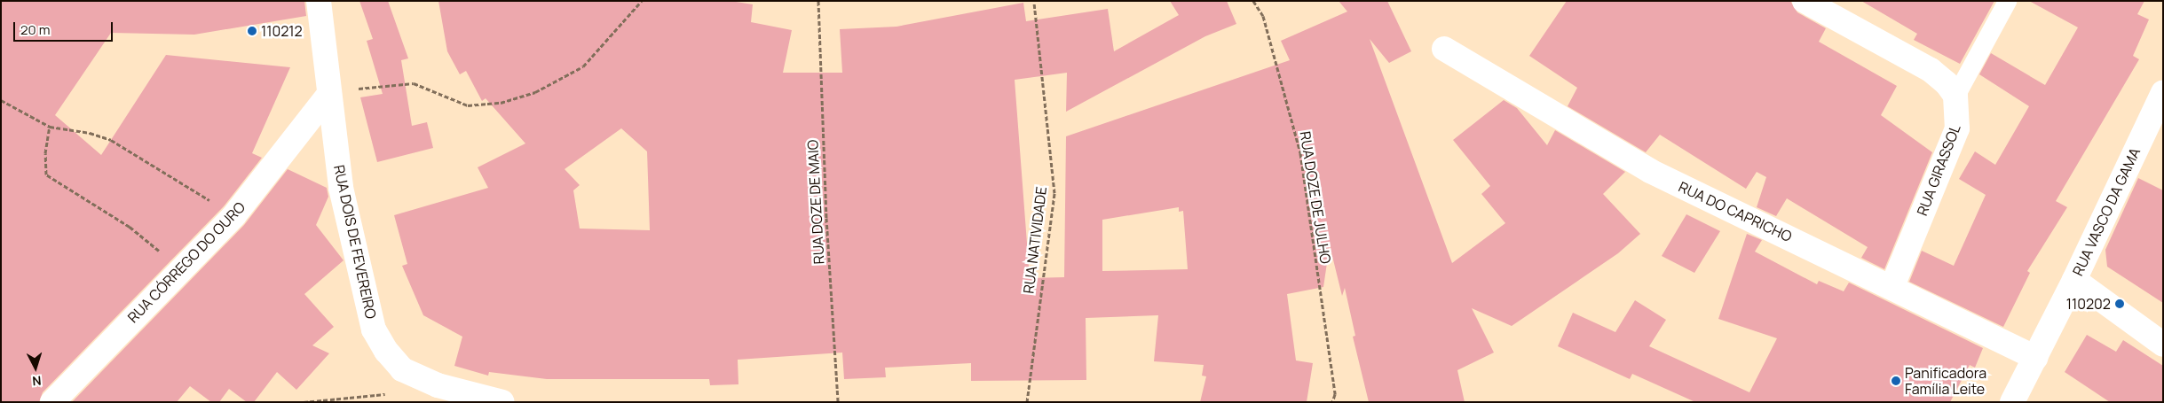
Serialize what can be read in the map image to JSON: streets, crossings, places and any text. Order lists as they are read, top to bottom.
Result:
{
  "streets": {
    "street": [
      "RUA GIRASSOL",
      "RUA DO CAPRICHO",
      "RUA VASCO DA GAMA",
      "RUA DOIS DE FEVEREIRO",
      "RUA CÓRREGO DO OURO"
    ],
    "path": ["RUA DOZE DE JULHO", "RUA DOZE DE MAIO", "RUA NATIVIDADE"]
  },
  "crossings": [
    ["RUA GIRASSOL", "RUA DO CAPRICHO"],
    ["RUA DO CAPRICHO", "RUA VASCO DA GAMA"],
    ["RUA DOIS DE FEVEREIRO", "RUA CÓRREGO DO OURO"]
  ],
  "places": ["110212", "110202", "Panificadora Família Leite"],
  "scale_bar": "20 m",
  "north": "bottom"
}
